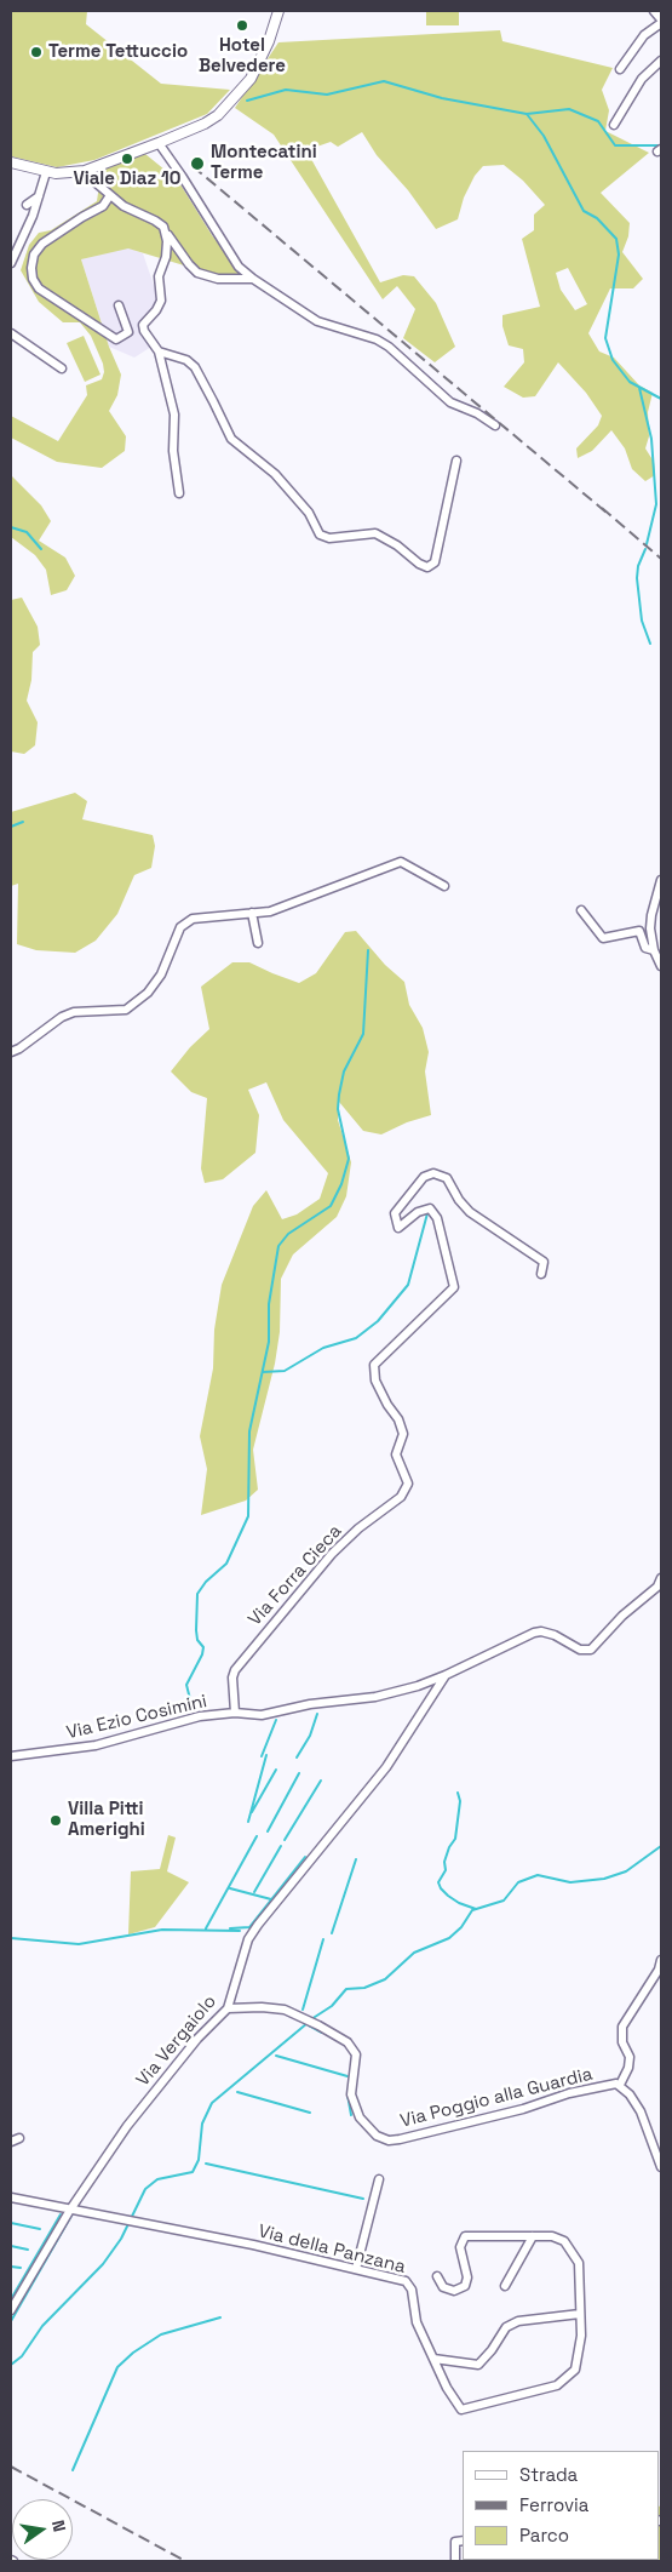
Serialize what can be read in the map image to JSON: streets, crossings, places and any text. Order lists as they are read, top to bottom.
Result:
{
  "streets": {
    "street": [
      "Via Forra Cieca",
      "Via Ezio Cosimini",
      "Via Vergaiolo",
      "Via Poggio alla Guardia",
      "Via della Panzana"
    ]
  },
  "crossings": [
    ["Via Forra Cieca", "Via Ezio Cosimini"],
    ["Via Ezio Cosimini", "Via Vergaiolo"],
    ["Via Vergaiolo", "Via Poggio alla Guardia"],
    ["Via Vergaiolo", "Via della Panzana"]
  ],
  "places": [
    "Hotel Belvedere",
    "Terme Tettuccio",
    "Viale Diaz 10",
    "Montecatini Terme",
    "Villa Pitti Amerighi"
  ],
  "legend": ["Strada", "Ferrovia", "Parco"],
  "north": "right"
}
